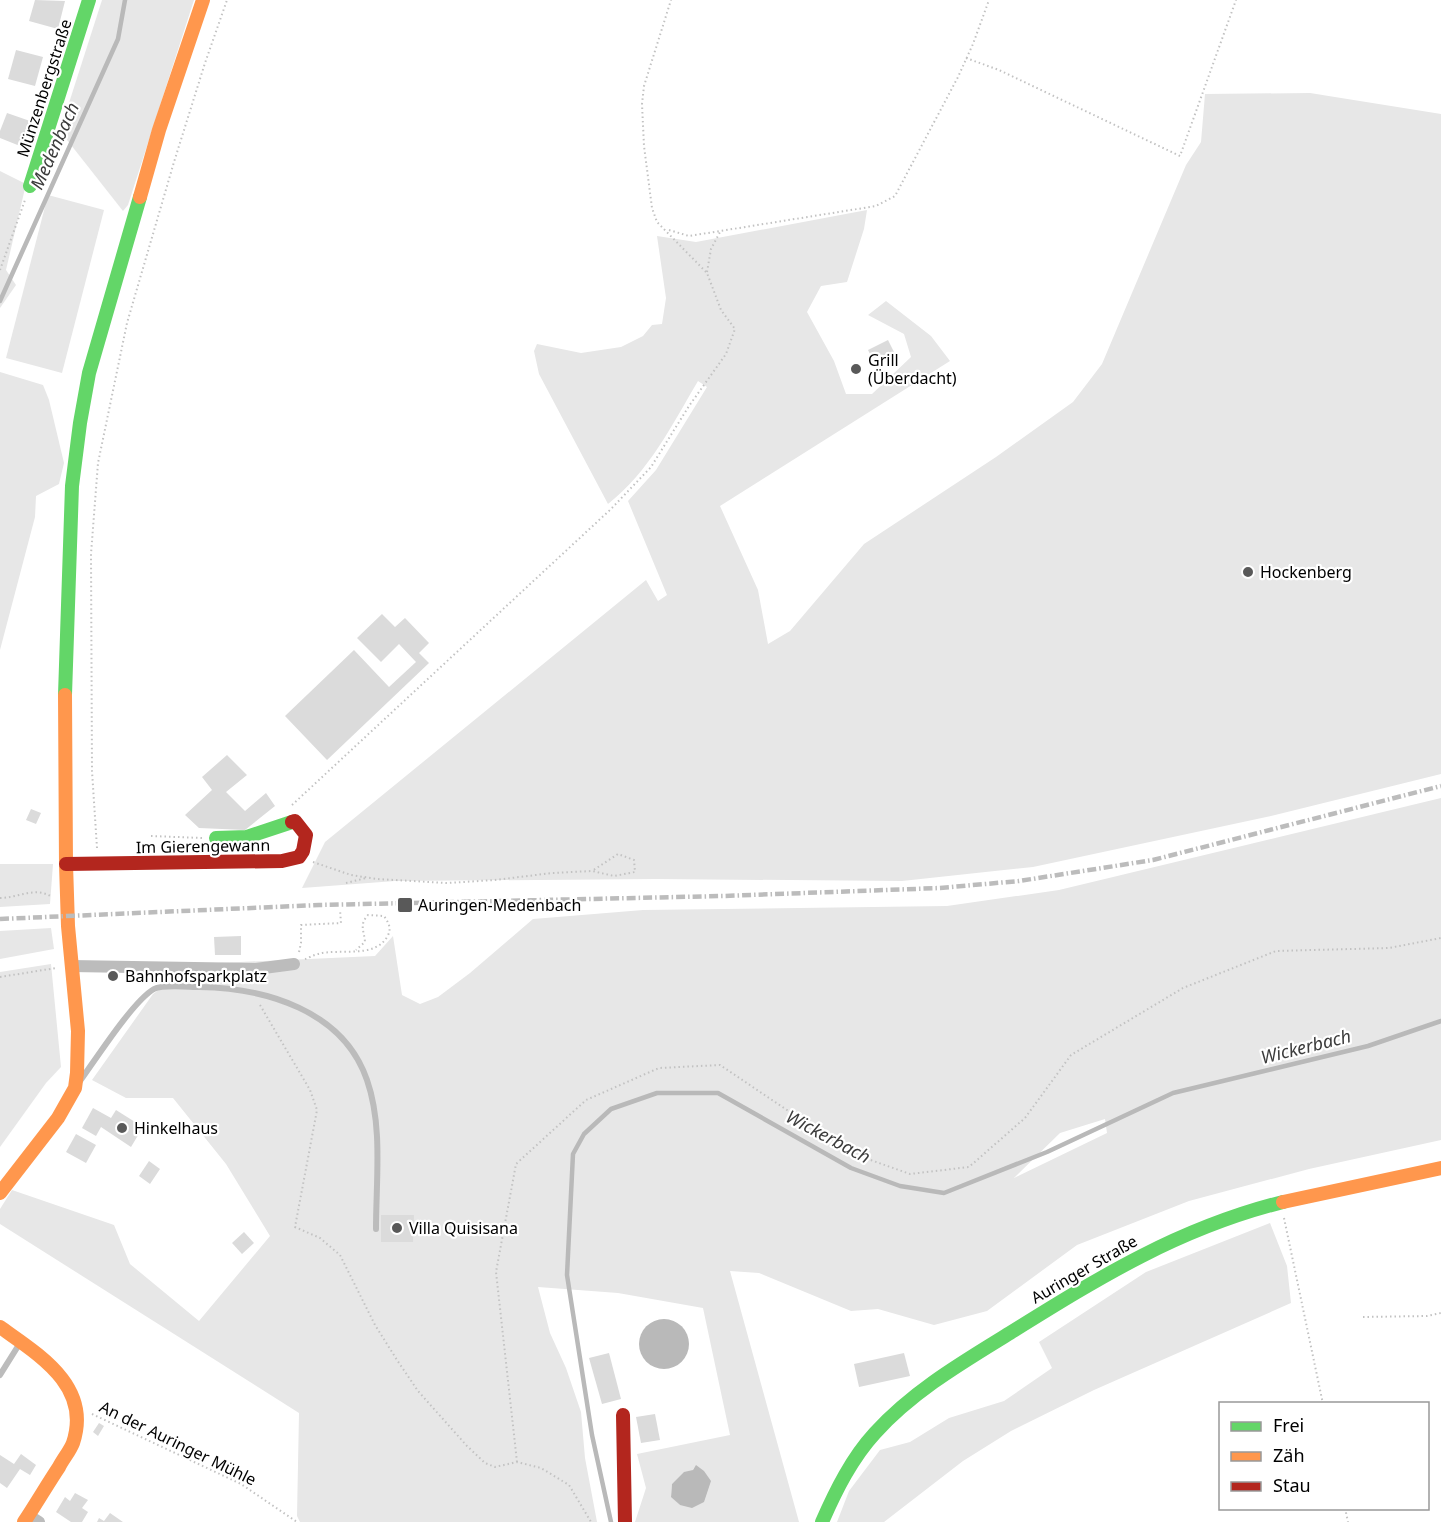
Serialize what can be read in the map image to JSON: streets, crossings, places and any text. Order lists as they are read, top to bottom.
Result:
{
  "streets": {
    "street": ["Münzenbergstraße", "Im Gierengewann", "Auringer Straße"],
    "path": ["An der Auringer Mühle"]
  },
  "water": ["Medenbach", "Wickerbach"],
  "places": {
    "other": [
      "Grill (Überdacht)",
      "Hockenberg",
      "Bahnhofsparkplatz",
      "Hinkelhaus",
      "Villa Quisisana"
    ],
    "transit": ["Auringen-Medenbach"]
  },
  "legend": ["Frei", "Zäh", "Stau"]
}
